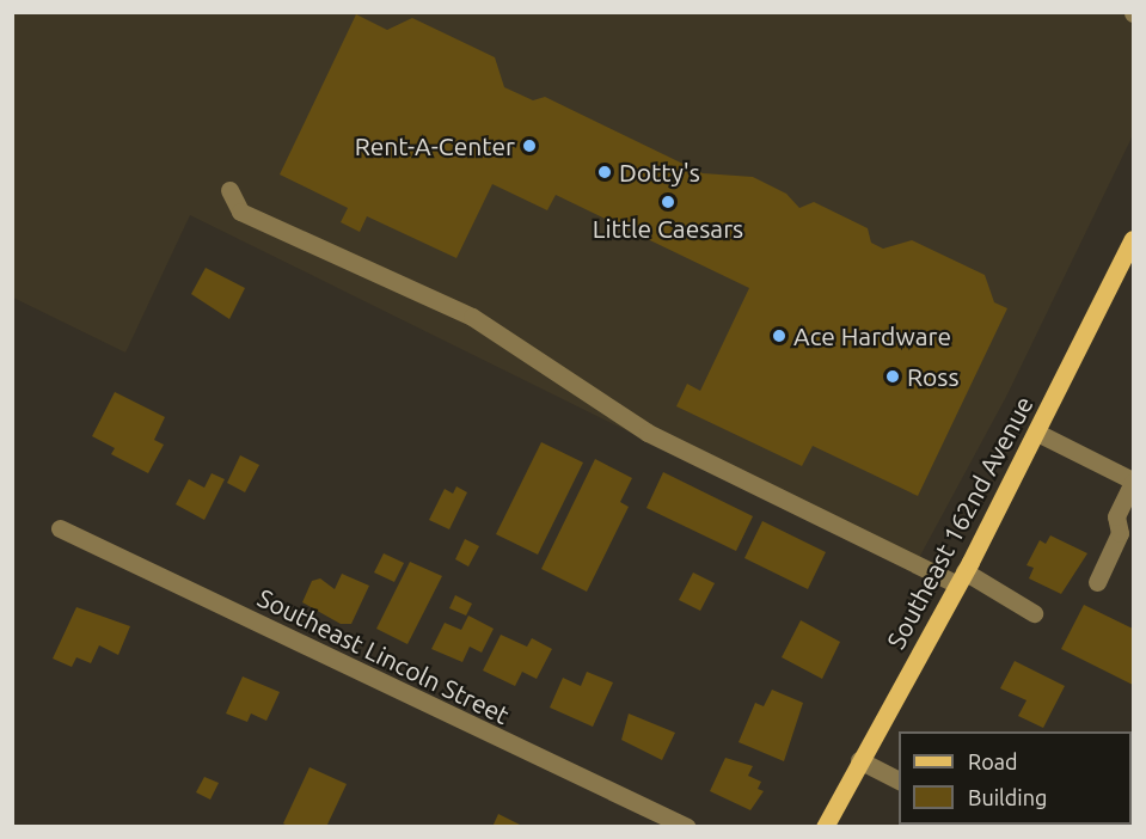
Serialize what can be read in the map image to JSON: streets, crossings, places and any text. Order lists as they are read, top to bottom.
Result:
{
  "streets": {
    "main road": ["Southeast 162nd Avenue"],
    "street": ["Southeast Lincoln Street"]
  },
  "places": [
    "Rent-A-Center",
    "Dotty's",
    "Little Caesars",
    "Ace Hardware",
    "Ross"
  ],
  "legend": ["Road", "Building"]
}
